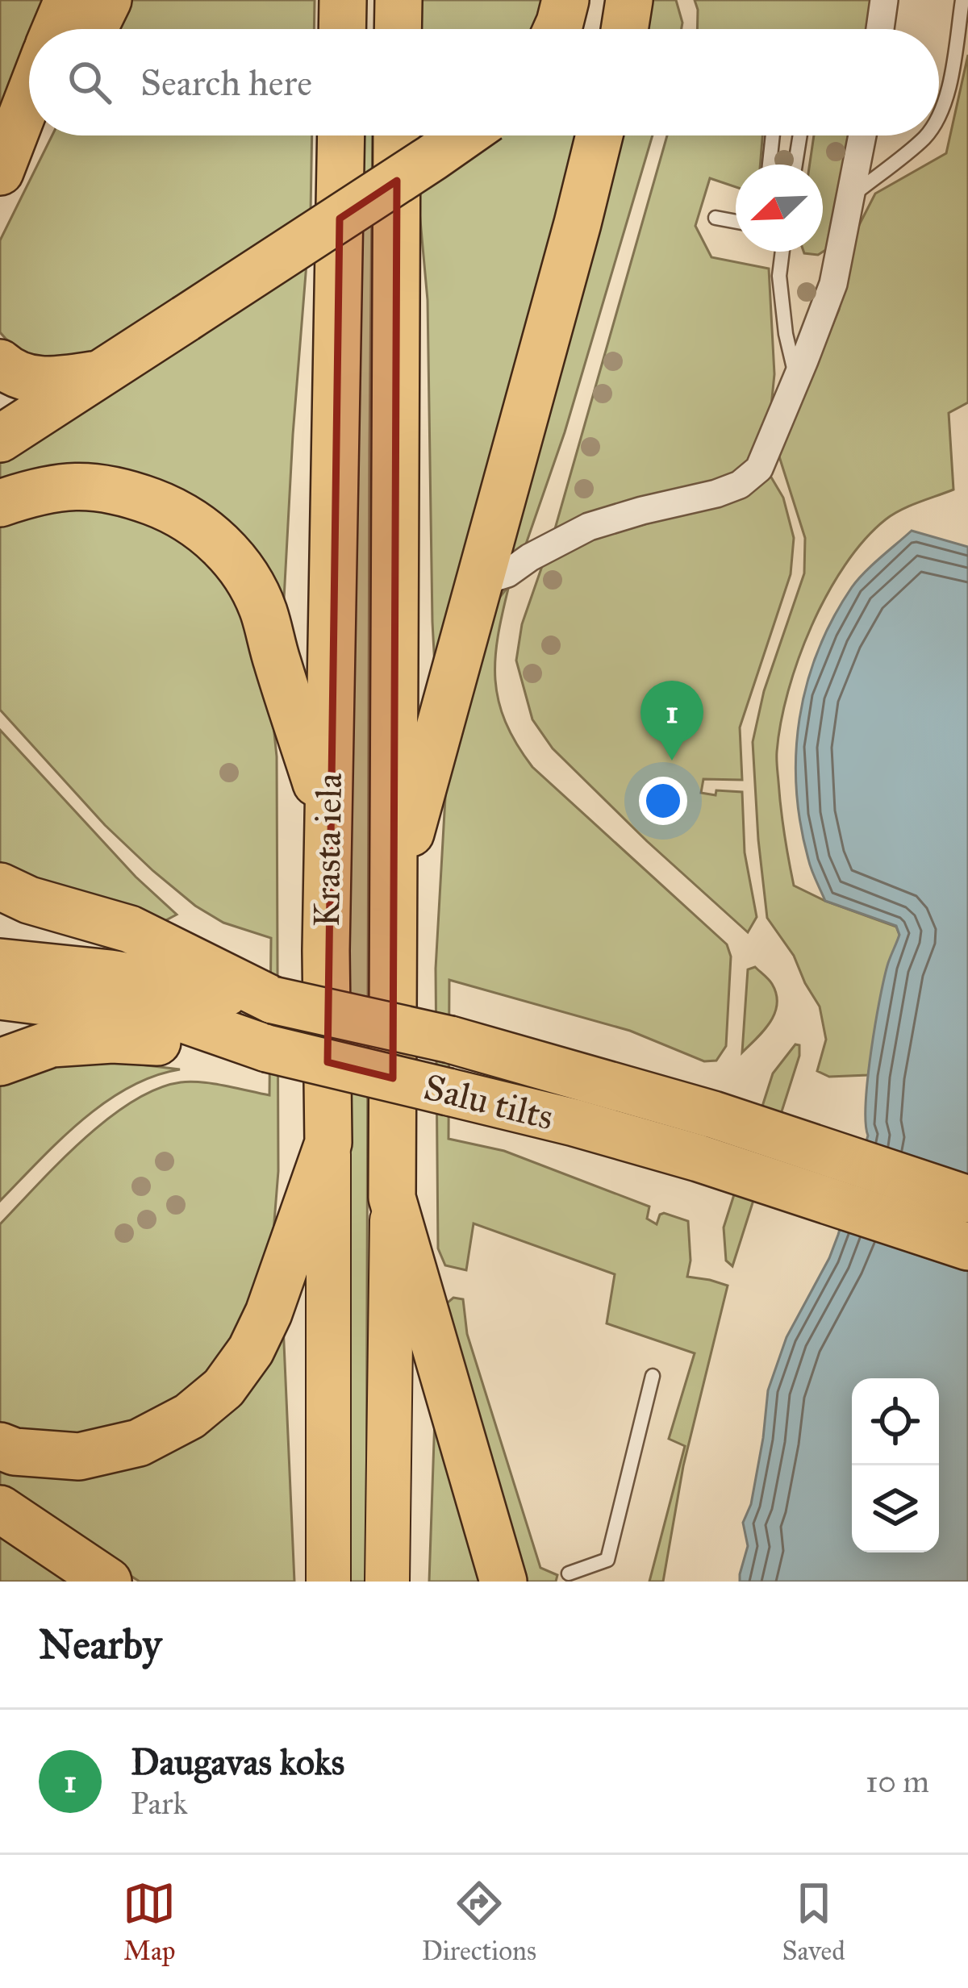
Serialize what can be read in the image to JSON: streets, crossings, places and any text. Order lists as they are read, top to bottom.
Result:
{
  "streets": {
    "highway": ["Krasta iela", "Salu tilts"]
  },
  "north": "bottom left",
  "page": {
    "search": "Search here",
    "pins": "1",
    "heading": "Nearby",
    "list": [
      {
        "mark": "1",
        "name": "Daugavas koks",
        "note": "Park",
        "value": "10 m"
      }
    ],
    "nav": ["Map", "Directions", "Saved"]
  }
}
